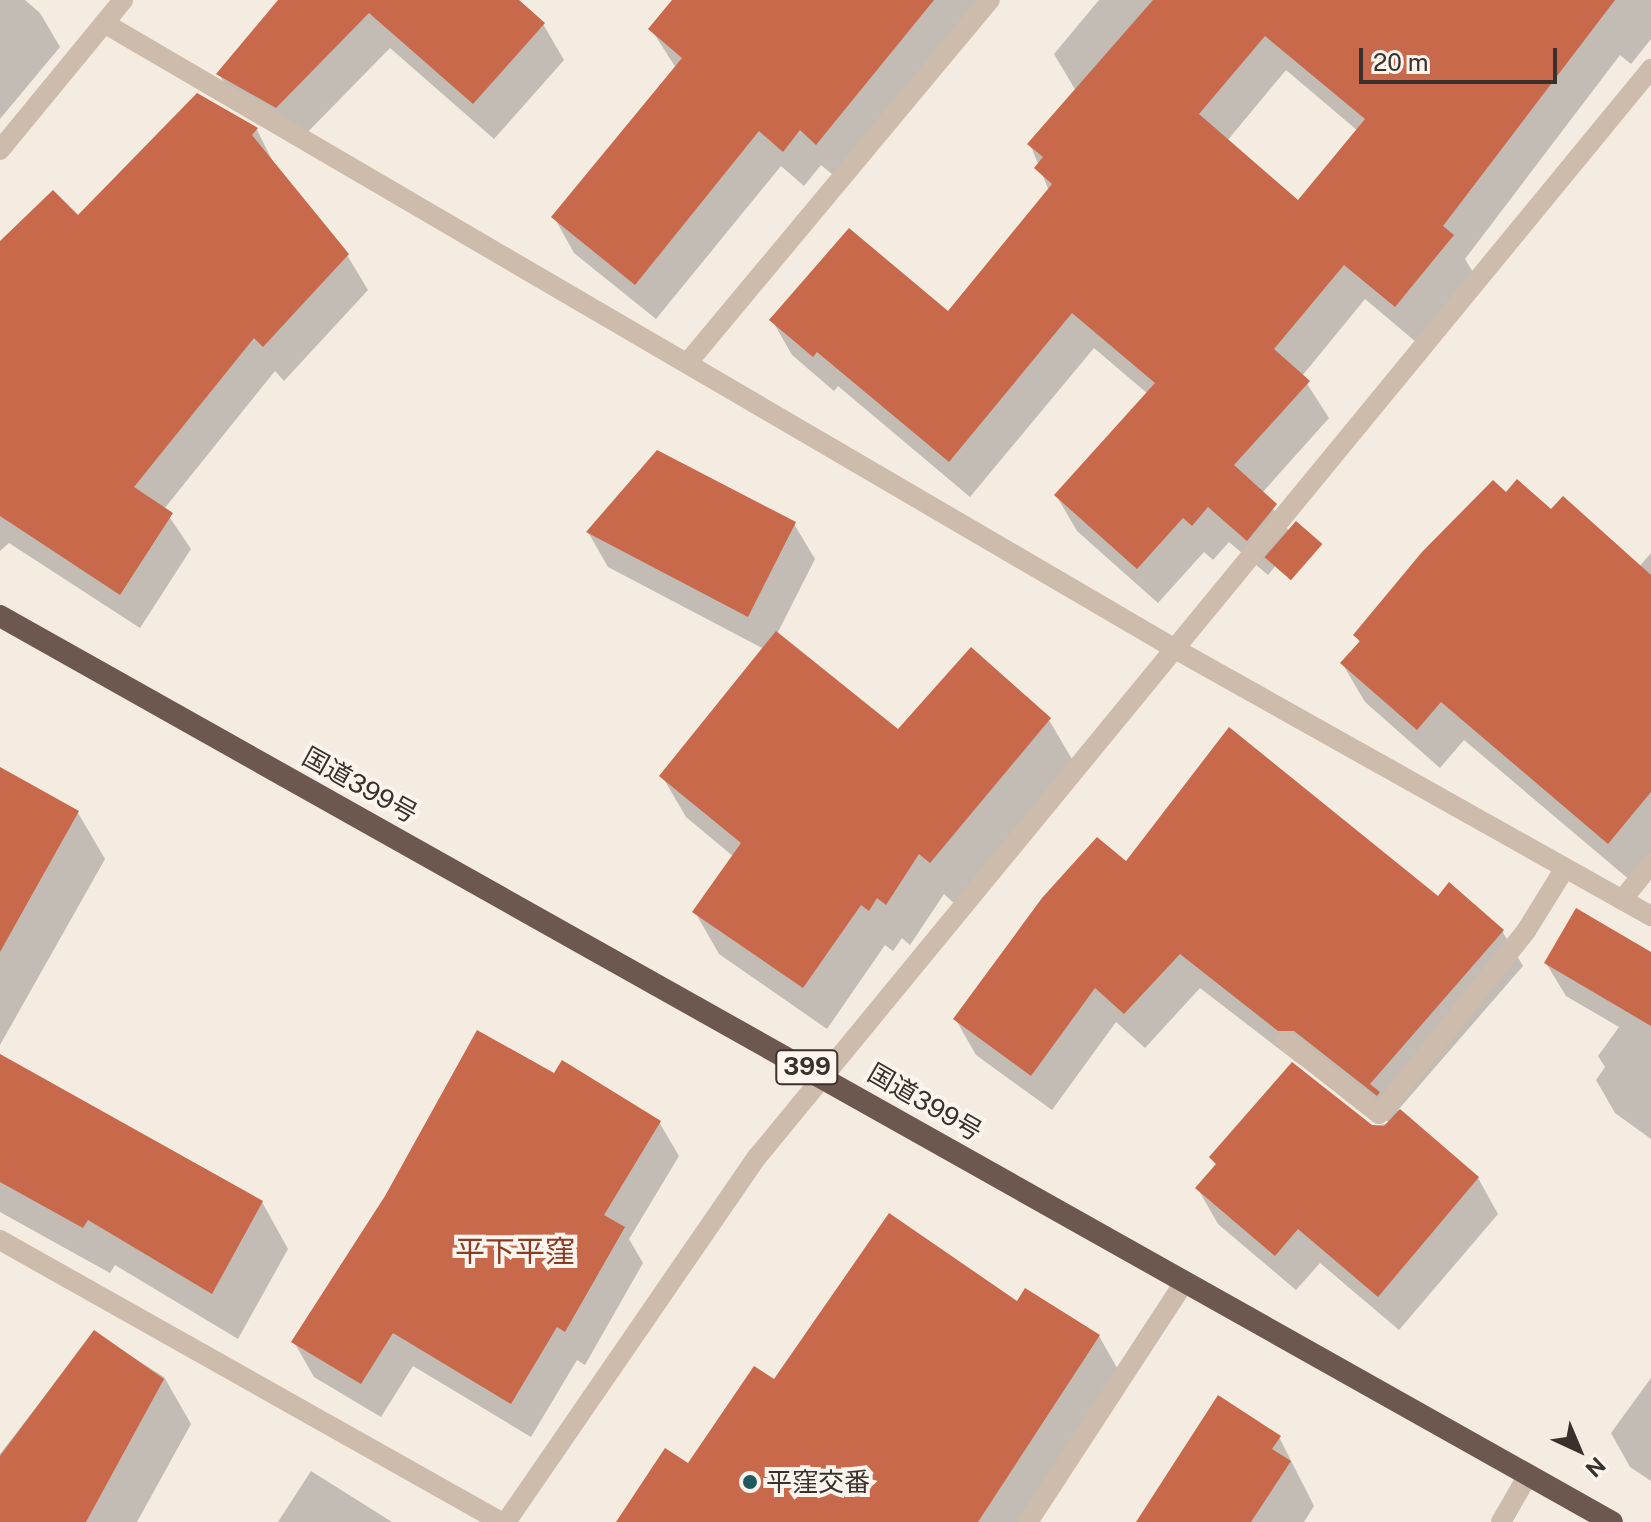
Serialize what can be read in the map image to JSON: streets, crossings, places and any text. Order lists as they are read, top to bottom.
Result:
{
  "streets": {
    "highway": ["国道399号", "399"]
  },
  "districts": ["平下平窪"],
  "places": ["平窪交番"],
  "scale_bar": "20 m",
  "north": "bottom right"
}
